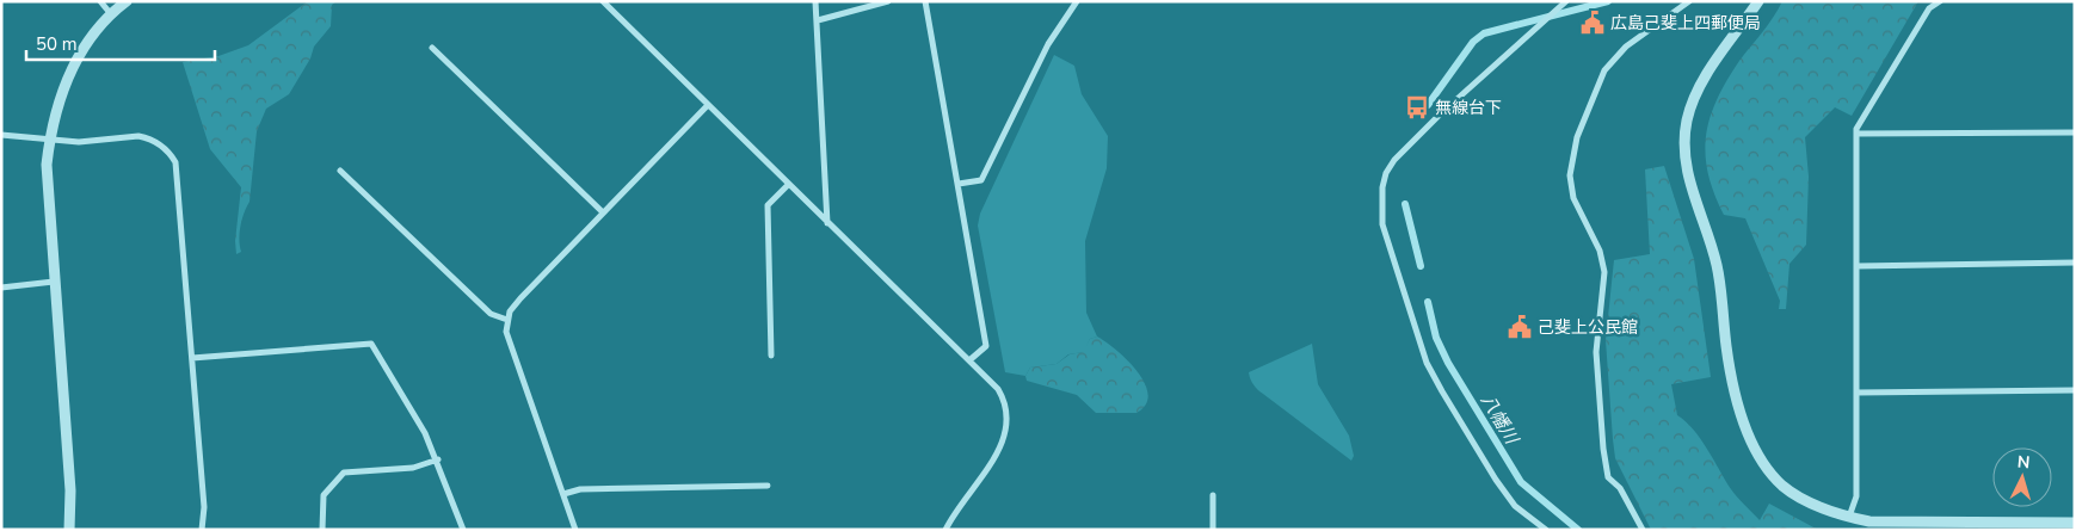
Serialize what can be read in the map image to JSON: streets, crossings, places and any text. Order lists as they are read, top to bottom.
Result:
{
  "water": ["八幡川"],
  "places": {
    "public building": ["広島己斐上四郵便局", "己斐上公民館"],
    "bus stop": ["無線台下"]
  },
  "scale_bar": "50 m",
  "north": "top"
}
